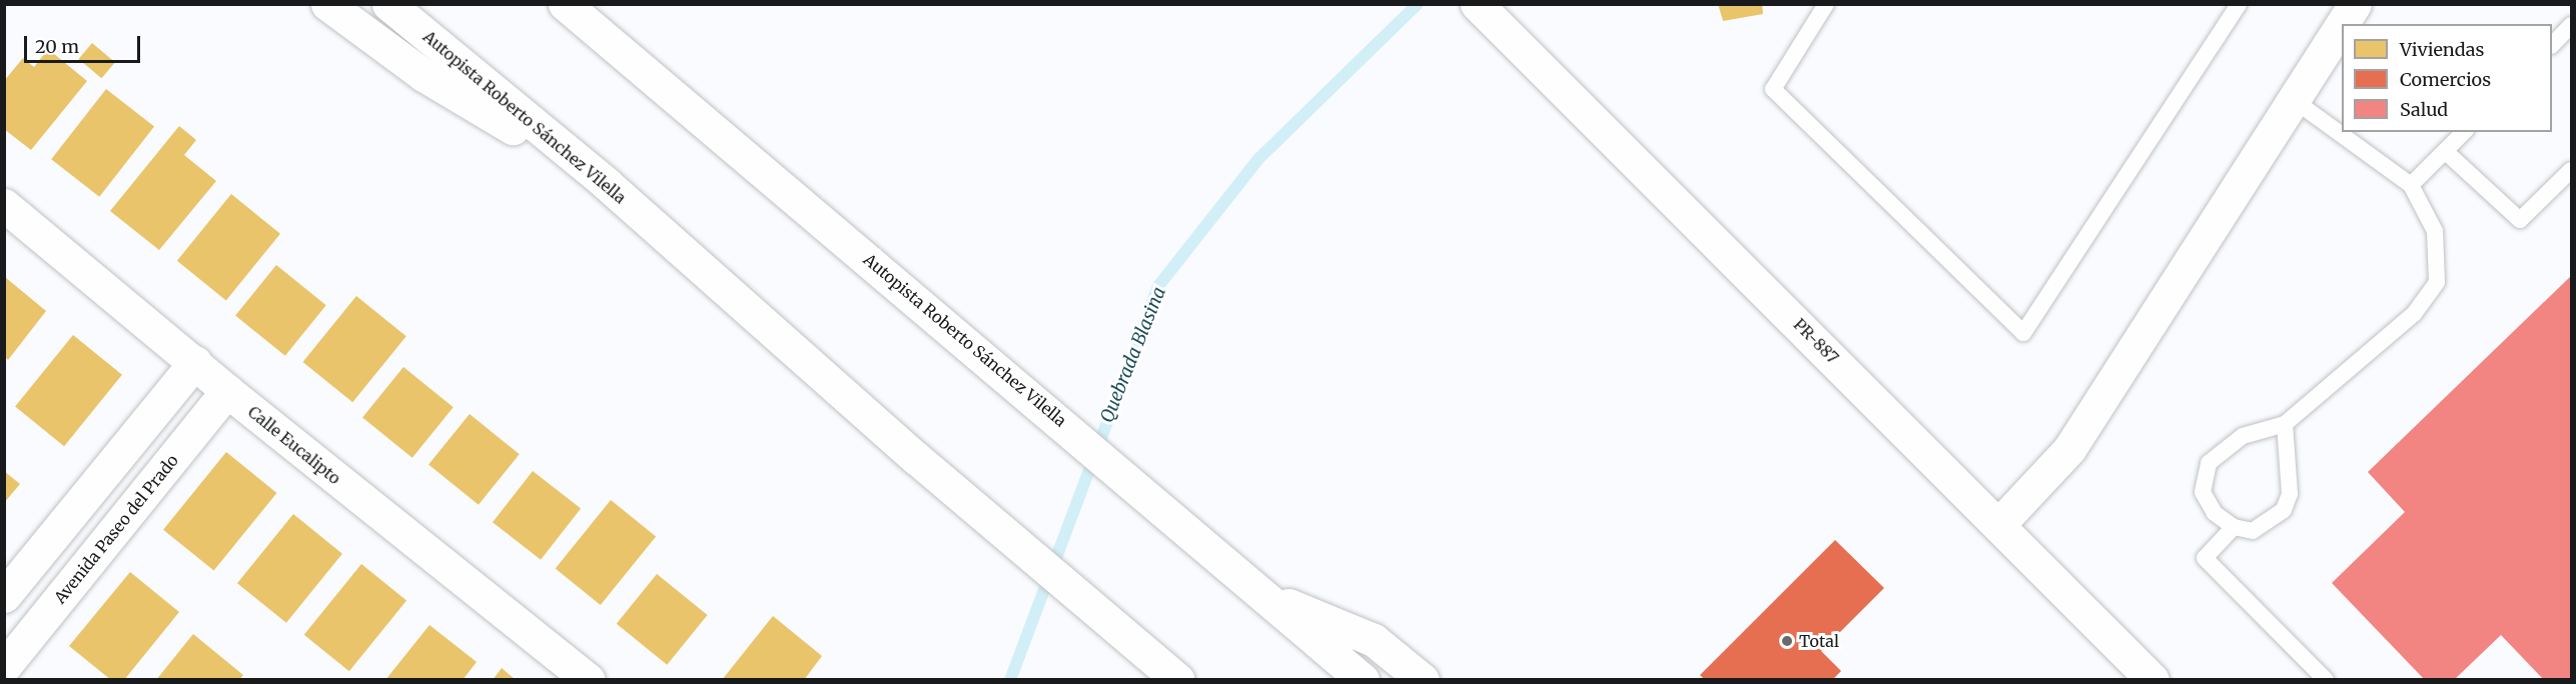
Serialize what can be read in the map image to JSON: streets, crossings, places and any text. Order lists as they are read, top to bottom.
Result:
{
  "streets": {
    "main road": [
      "Autopista Roberto Sánchez Vilella",
      "PR-887",
      "Calle Eucalipto",
      "Avenida Paseo del Prado"
    ]
  },
  "crossings": [
    ["Calle Eucalipto", "Avenida Paseo del Prado"]
  ],
  "water": ["Quebrada Blasina"],
  "places": ["Total"],
  "legend": ["Viviendas", "Comercios", "Salud"],
  "scale_bar": "20 m"
}
